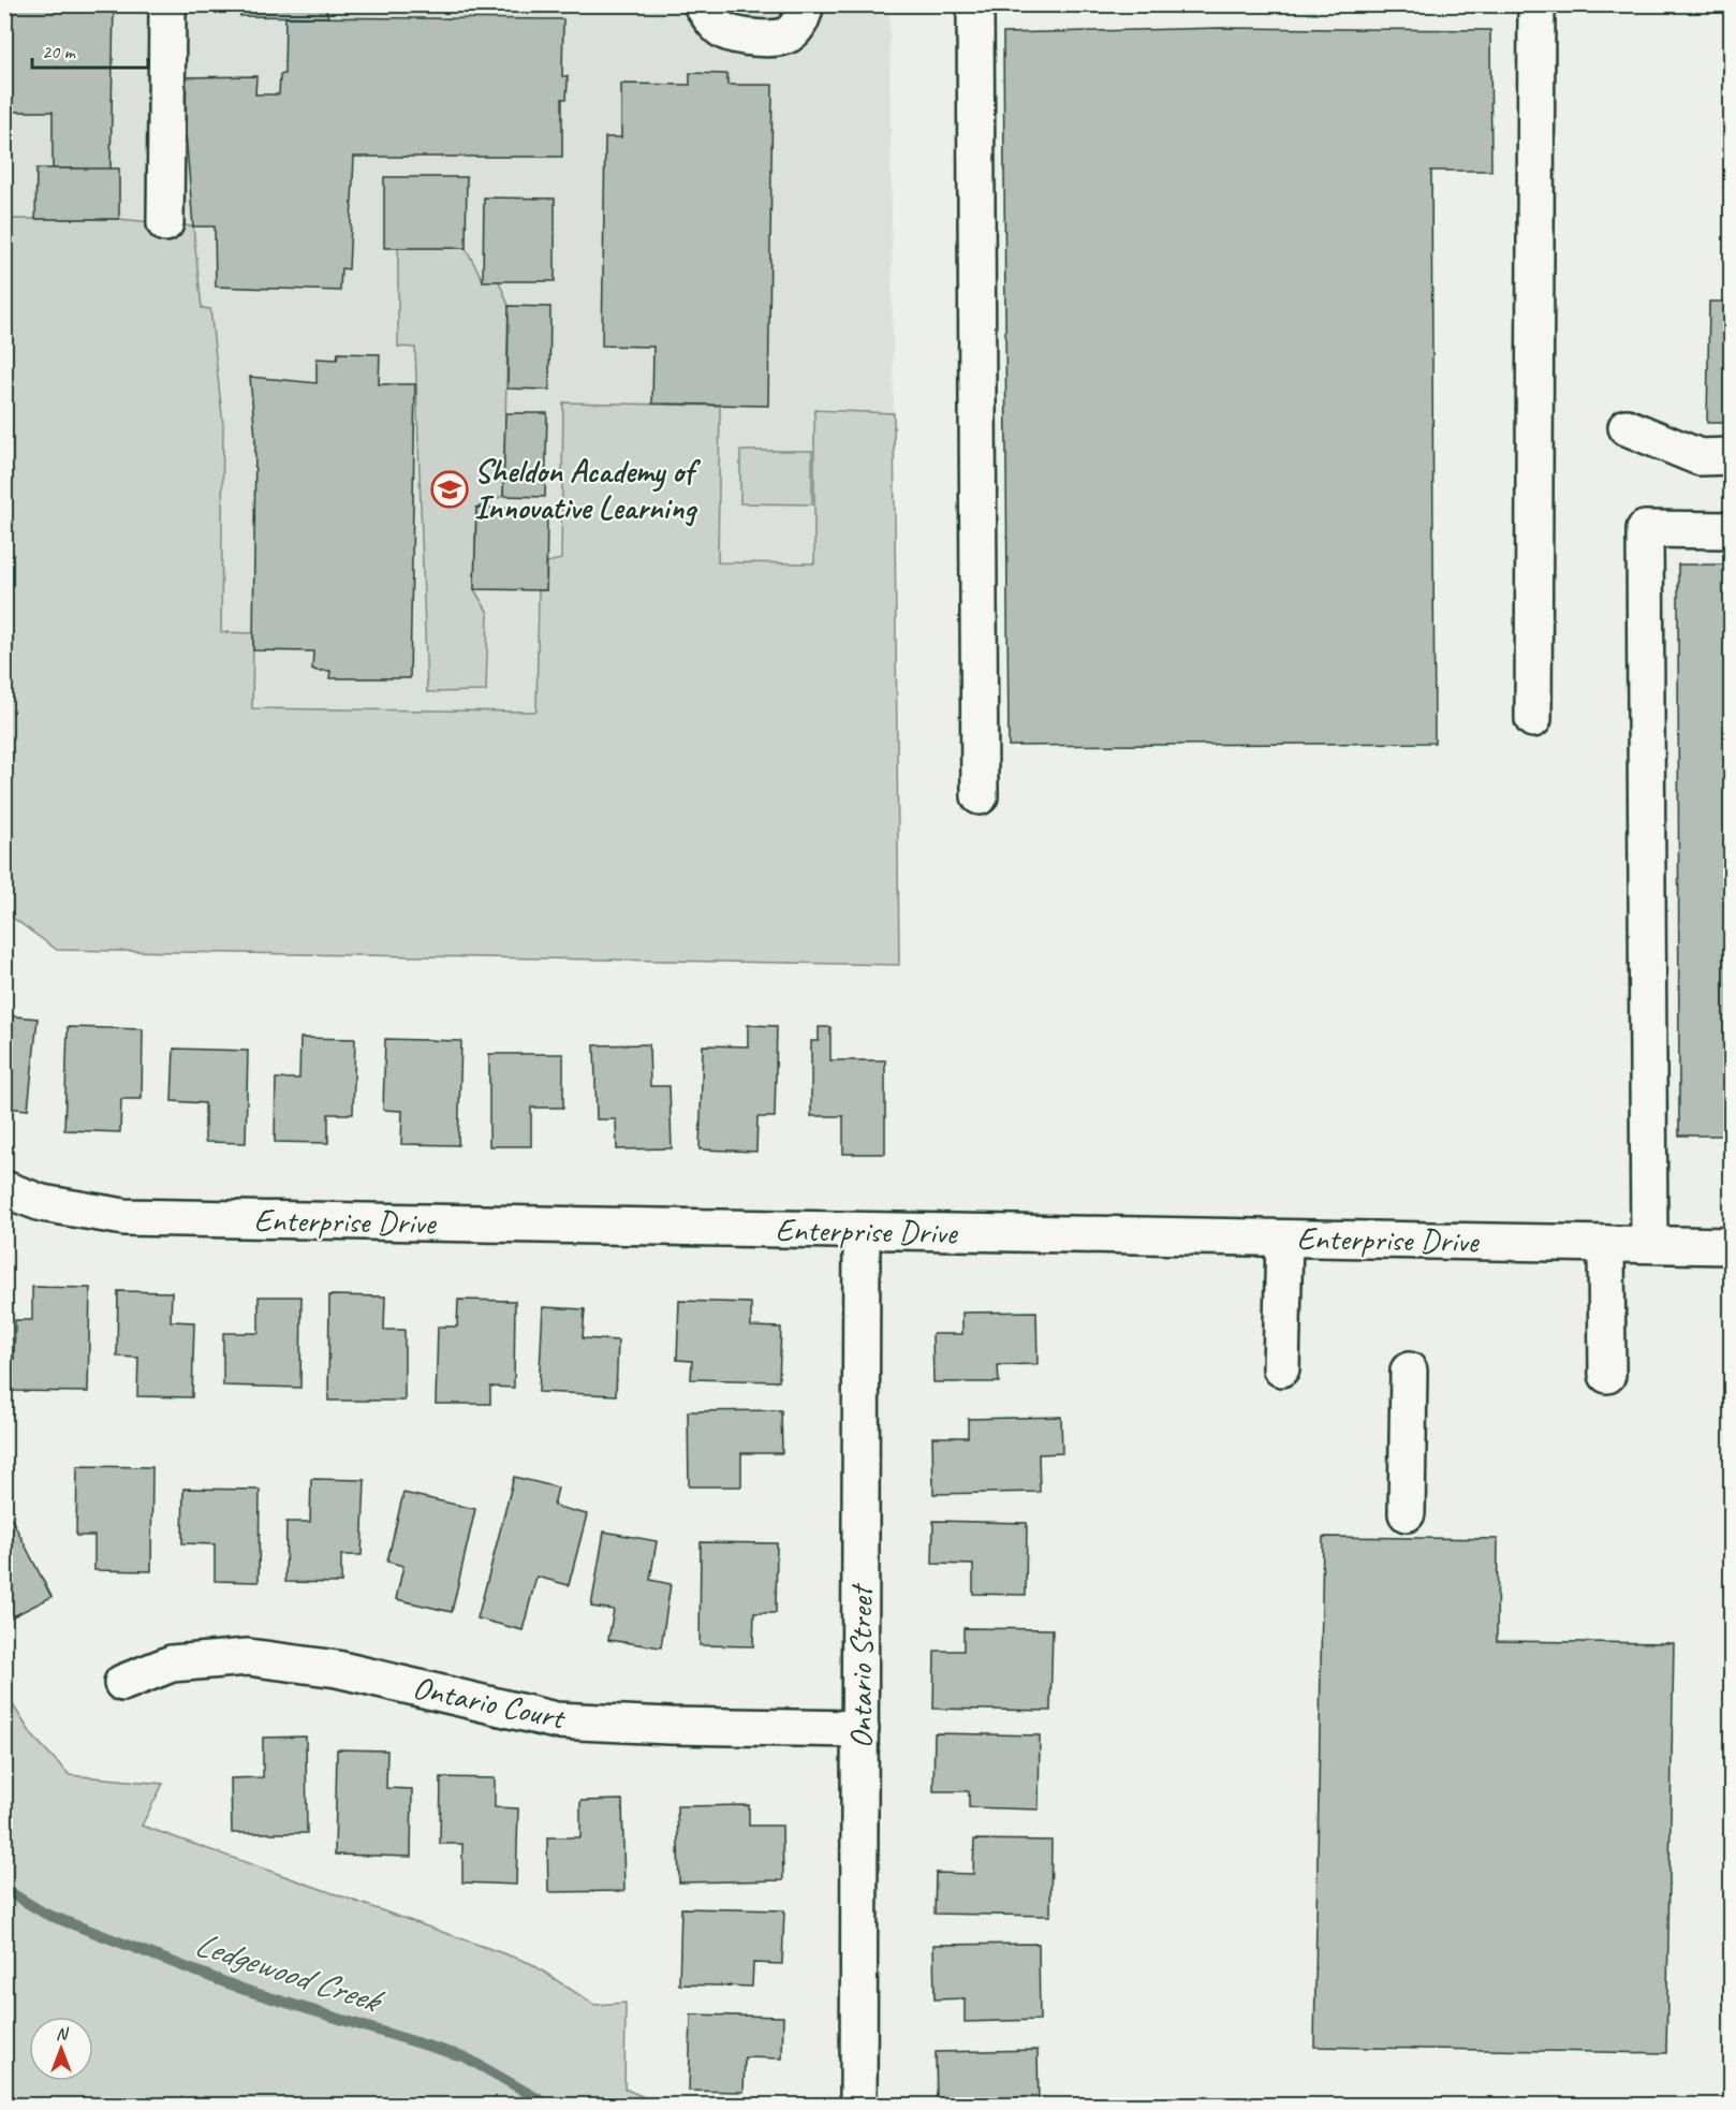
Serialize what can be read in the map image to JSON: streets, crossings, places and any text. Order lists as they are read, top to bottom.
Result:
{
  "streets": {
    "street": ["Enterprise Drive", "Ontario Street", "Ontario Court"]
  },
  "crossings": [
    ["Enterprise Drive", "Ontario Street"],
    ["Ontario Street", "Ontario Court"]
  ],
  "water": ["Ledgewood Creek"],
  "places": {
    "school or university": ["Sheldon Academy of Innovative Learning"]
  },
  "scale_bar": "20 m",
  "north": "top"
}
